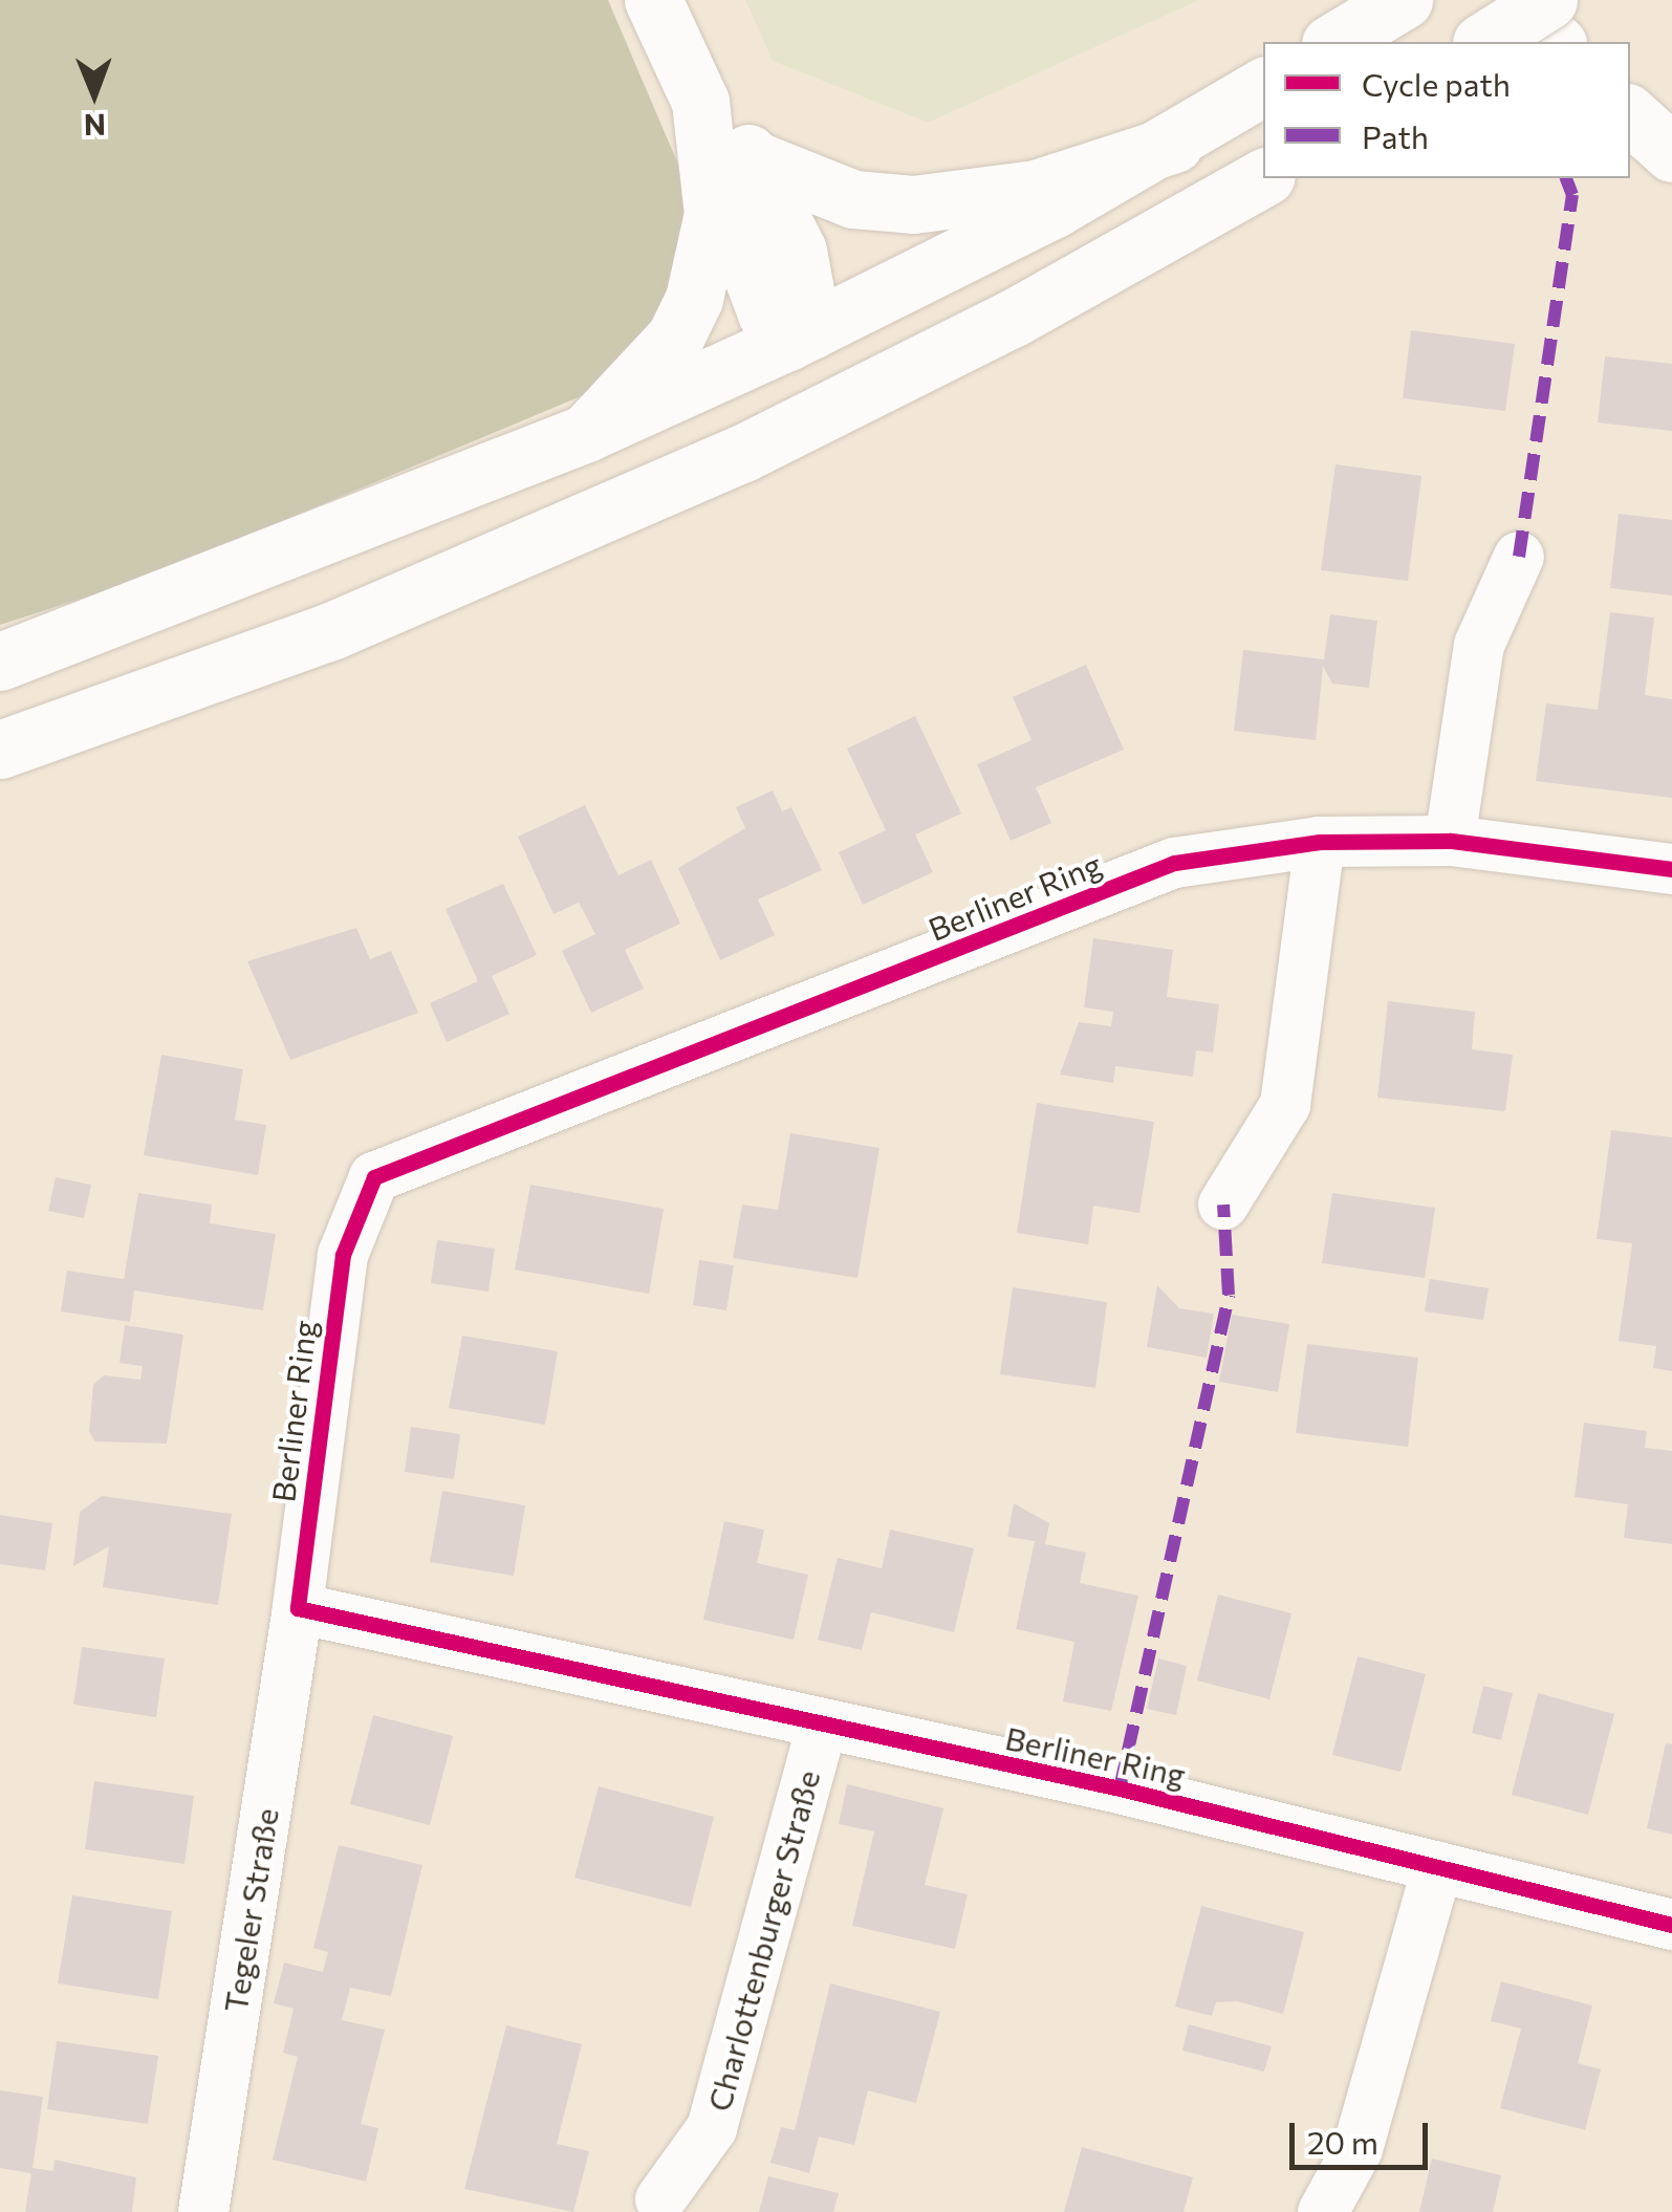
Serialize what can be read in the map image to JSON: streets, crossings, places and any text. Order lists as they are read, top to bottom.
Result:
{
  "streets": {
    "street": ["Berliner Ring", "Tegeler Straße", "Charlottenburger Straße"]
  },
  "crossings": [
    ["Berliner Ring", "Tegeler Straße"],
    ["Berliner Ring", "Charlottenburger Straße"]
  ],
  "legend": ["Cycle path", "Path"],
  "scale_bar": "20 m",
  "north": "bottom"
}
